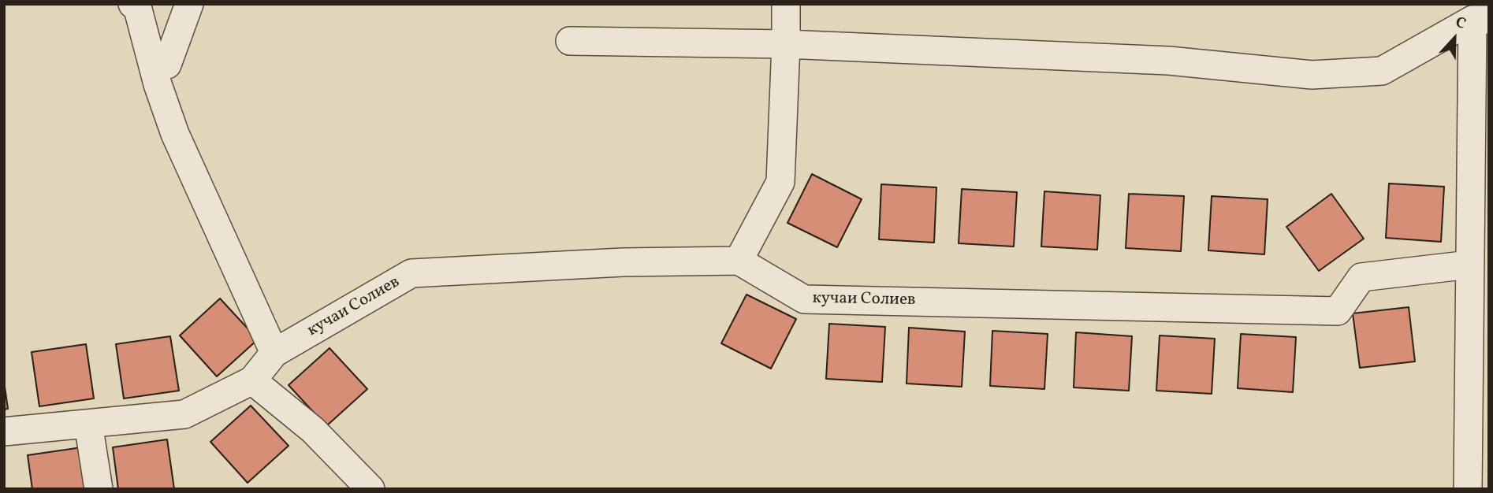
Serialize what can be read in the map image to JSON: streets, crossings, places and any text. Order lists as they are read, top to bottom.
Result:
{
  "streets": {
    "street": ["кучаи Солиев"]
  },
  "north": "top"
}
